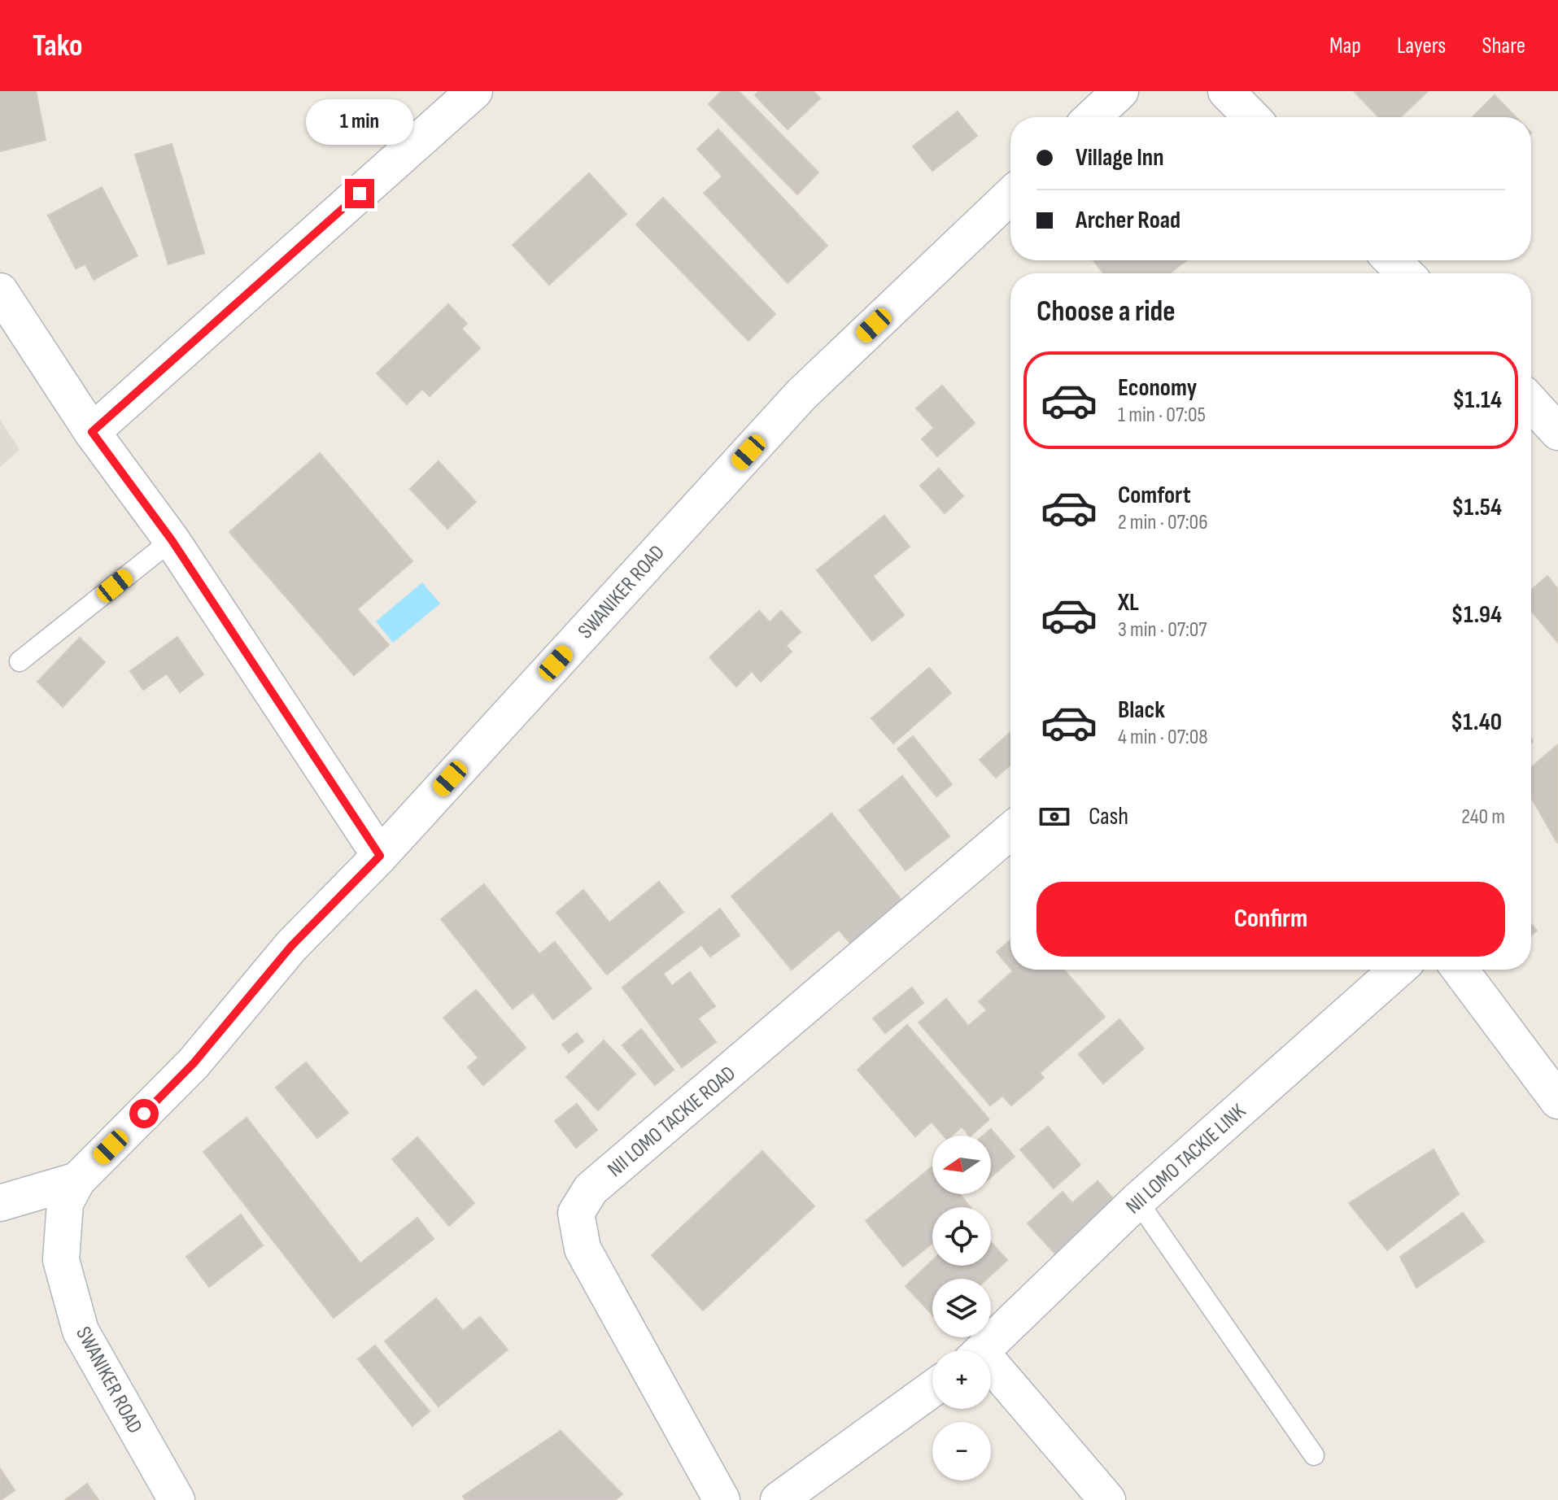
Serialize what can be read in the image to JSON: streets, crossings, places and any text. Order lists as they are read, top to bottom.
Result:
{
  "streets": {
    "street": ["SWANIKER ROAD", "NII LOMO TACKIE ROAD", "NII LOMO TACKIE LINK"]
  },
  "north": "left",
  "page": {
    "header": "Tako",
    "nav": ["Map", "Layers", "Share"],
    "bubble": "1 min",
    "banner": ["Village Inn", "Archer Road"],
    "heading": "Choose a ride",
    "list": [
      {
        "name": "Economy",
        "note": "1 min · 07:05",
        "value": "$1.14"
      },
      {
        "name": "Comfort",
        "note": "2 min · 07:06",
        "value": "$1.54"
      },
      {
        "name": "XL",
        "note": "3 min · 07:07",
        "value": "$1.94"
      },
      {
        "name": "Black",
        "note": "4 min · 07:08",
        "value": "$1.40"
      }
    ],
    "pay": ["Cash", "240 m"],
    "buttons": "Confirm",
    "map_buttons": ["+", "−"]
  }
}
